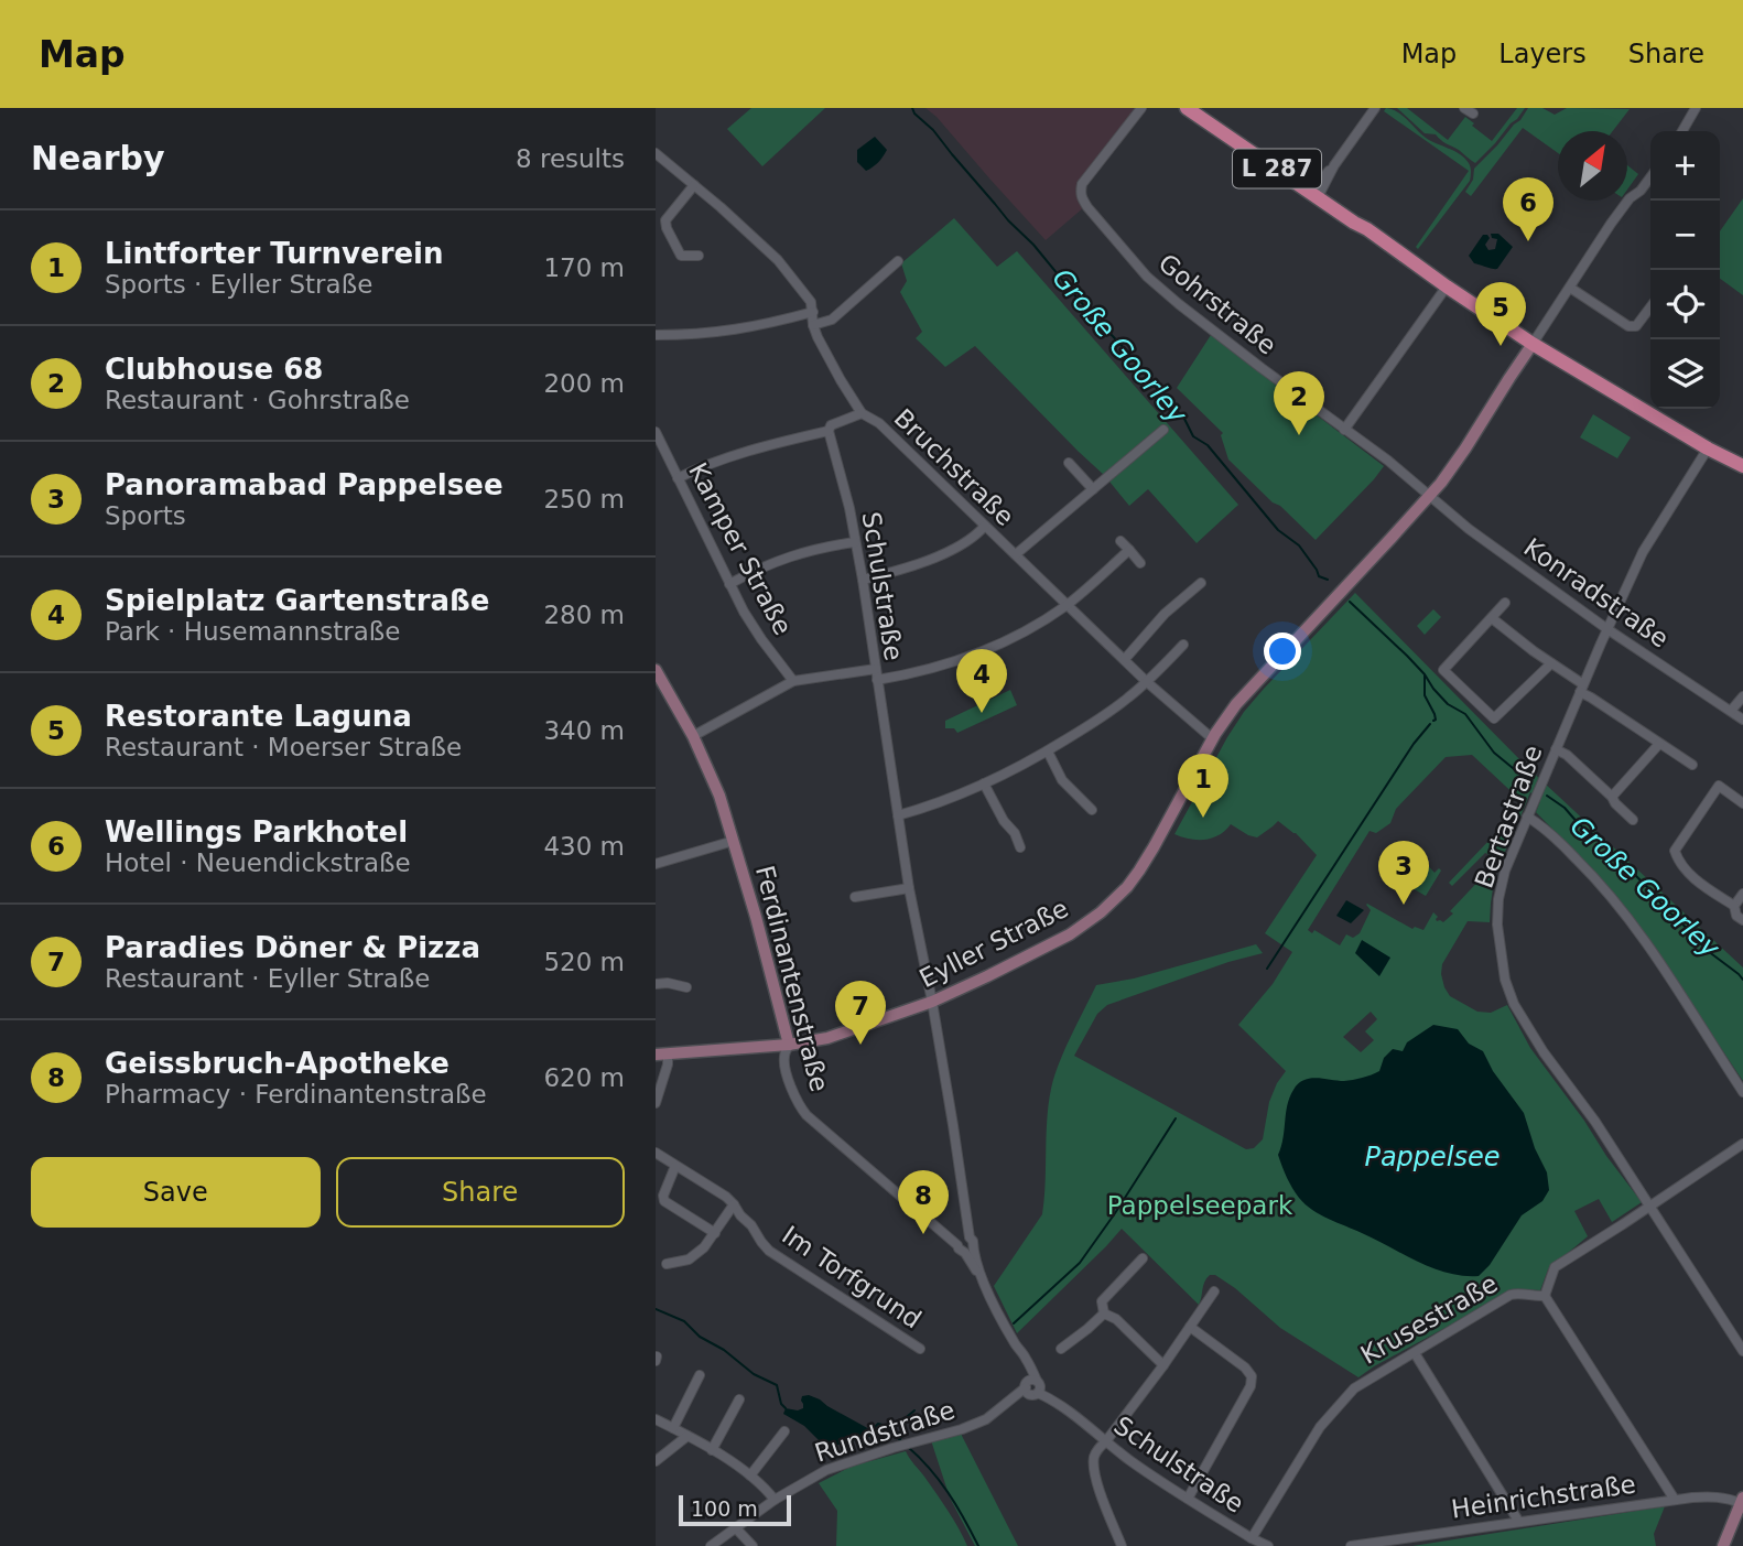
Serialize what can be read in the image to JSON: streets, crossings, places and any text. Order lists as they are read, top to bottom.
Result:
{
  "streets": {
    "main road": ["L 287", "Eyller Straße", "Ferdinantenstraße"],
    "street": [
      "Gohrstraße",
      "Bruchstraße",
      "Kamper Straße",
      "Schulstraße",
      "Konradstraße",
      "Bertastraße",
      "Im Torfgrund",
      "Krusestraße",
      "Rundstraße",
      "Heinrichstraße"
    ]
  },
  "crossings": [
    ["L 287", "Bertastraße"],
    ["L 287", "Eyller Straße"],
    ["Gohrstraße", "Konradstraße"],
    ["Gohrstraße", "Eyller Straße"],
    ["Bruchstraße", "Eyller Straße"],
    ["Schulstraße", "Eyller Straße"],
    ["Schulstraße", "Ferdinantenstraße"],
    ["Schulstraße", "Krusestraße"],
    ["Schulstraße", "Rundstraße"],
    ["Konradstraße", "Bertastraße"],
    ["Konradstraße", "Eyller Straße"],
    ["Eyller Straße", "Ferdinantenstraße"]
  ],
  "water": ["Große Goorley", "Pappelsee"],
  "parks": ["Pappelseepark"],
  "scale_bar": "100 m",
  "north": "top right",
  "page": {
    "header": "Map",
    "nav": ["Map", "Layers", "Share"],
    "heading": ["Nearby", "8 results"],
    "map_buttons": ["+", "−"],
    "pins": [
      "6",
      "5",
      "2",
      "4",
      "1",
      "3",
      "7",
      "8"
    ],
    "list": [
      {
        "mark": "1",
        "name": "Lintforter Turnverein",
        "note": "Sports · Eyller Straße",
        "value": "170 m"
      },
      {
        "mark": "2",
        "name": "Clubhouse 68",
        "note": "Restaurant · Gohrstraße",
        "value": "200 m"
      },
      {
        "mark": "3",
        "name": "Panoramabad Pappelsee",
        "note": "Sports",
        "value": "250 m"
      },
      {
        "mark": "4",
        "name": "Spielplatz Gartenstraße",
        "note": "Park · Husemannstraße",
        "value": "280 m"
      },
      {
        "mark": "5",
        "name": "Restorante Laguna",
        "note": "Restaurant · Moerser Straße",
        "value": "340 m"
      },
      {
        "mark": "6",
        "name": "Wellings Parkhotel",
        "note": "Hotel · Neuendickstraße",
        "value": "430 m"
      },
      {
        "mark": "7",
        "name": "Paradies Döner & Pizza",
        "note": "Restaurant · Eyller Straße",
        "value": "520 m"
      },
      {
        "mark": "8",
        "name": "Geissbruch-Apotheke",
        "note": "Pharmacy · Ferdinantenstraße",
        "value": "620 m"
      }
    ],
    "buttons": ["Save", "Share"],
    "scale": "100 m"
  }
}
